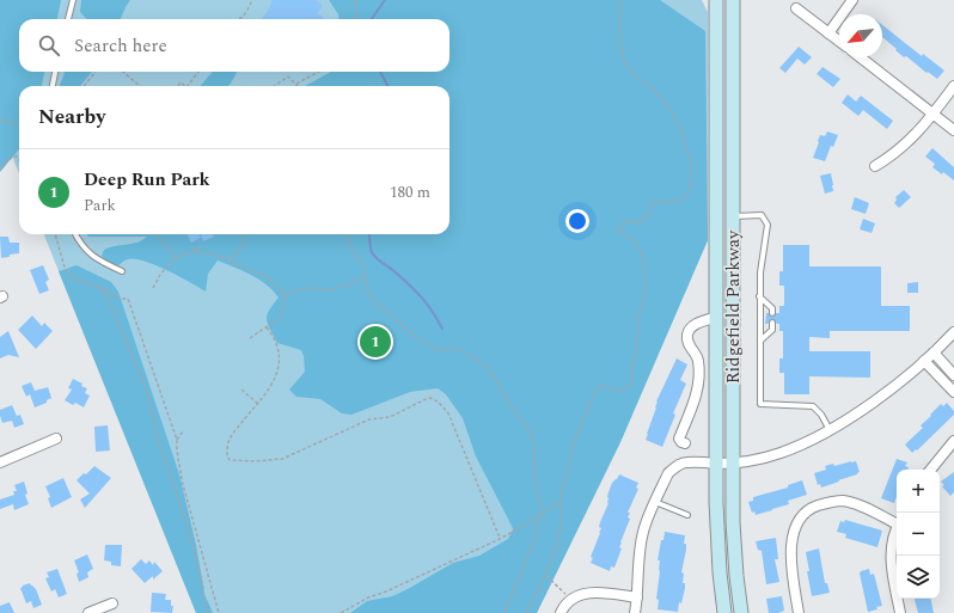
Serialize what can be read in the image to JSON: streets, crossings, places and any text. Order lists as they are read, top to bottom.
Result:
{
  "streets": {
    "main road": ["Ridgefield Parkway"]
  },
  "north": "bottom left",
  "page": {
    "search": "Search here",
    "heading": "Nearby",
    "list": [
      {
        "mark": "1",
        "name": "Deep Run Park",
        "note": "Park",
        "value": "180 m"
      }
    ],
    "pins": "1",
    "map_buttons": ["+", "−"]
  }
}
